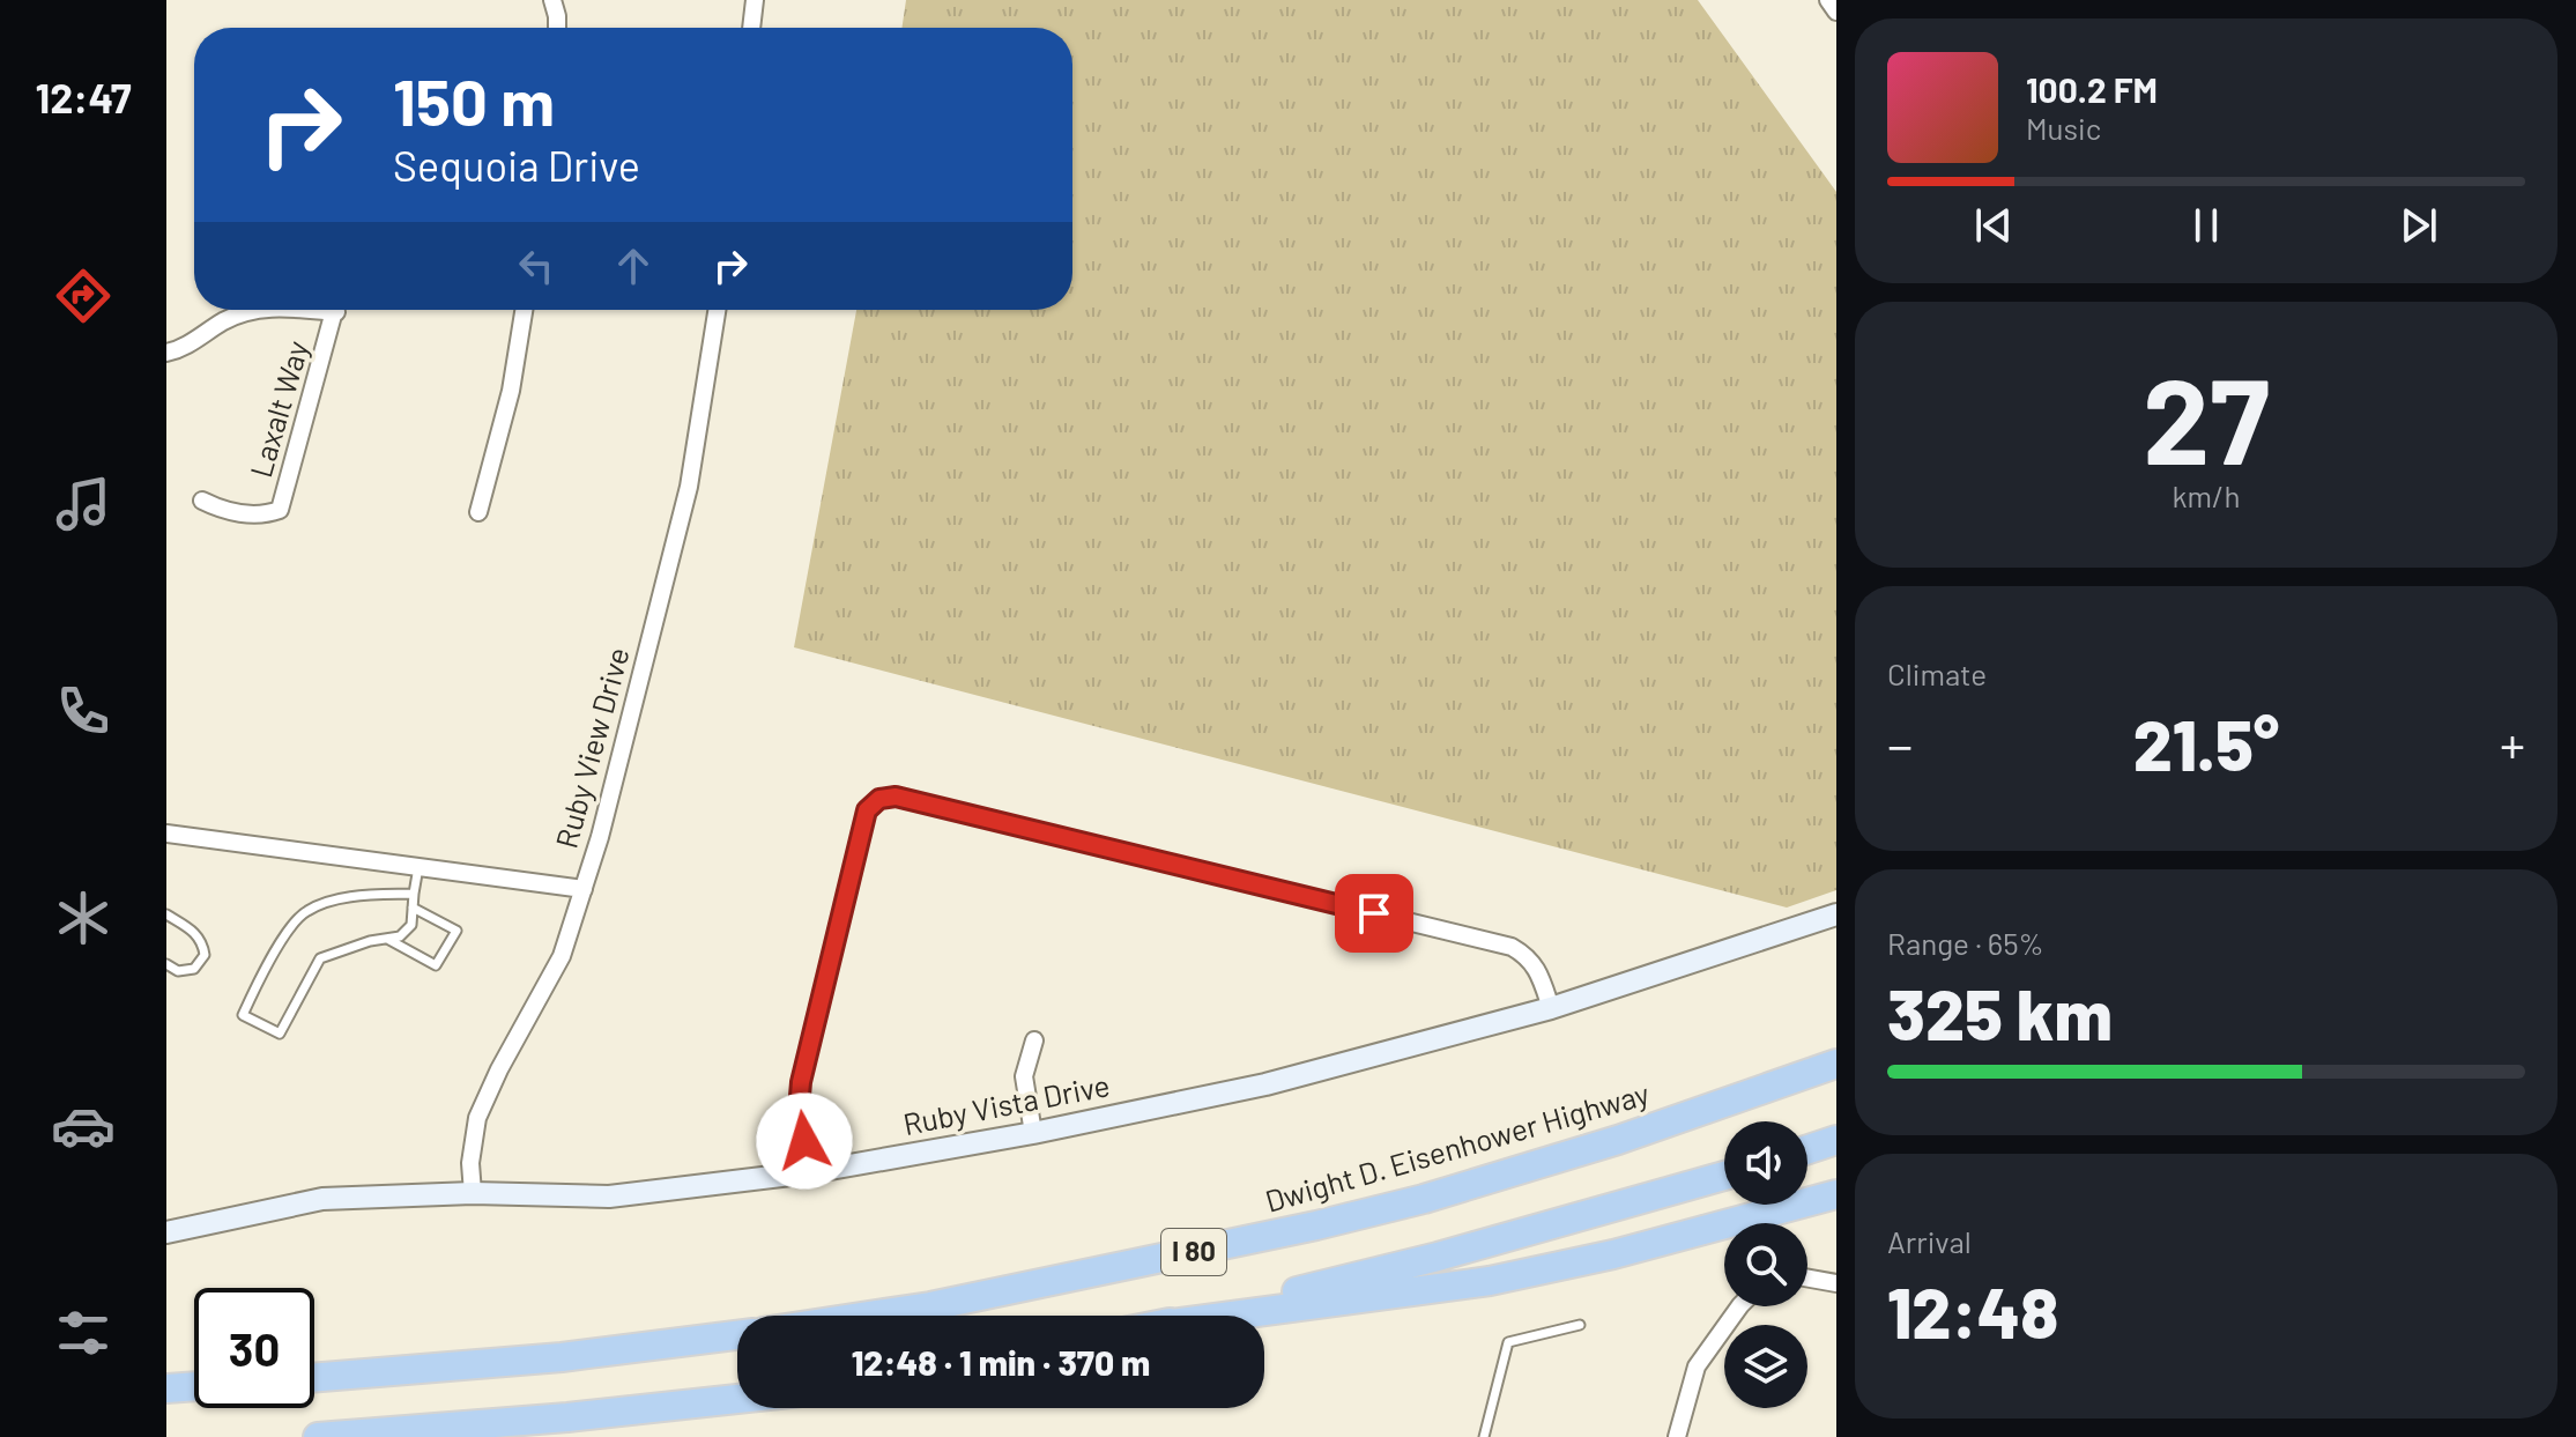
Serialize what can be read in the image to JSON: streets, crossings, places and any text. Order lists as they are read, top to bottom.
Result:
{
  "streets": {
    "highway": ["Dwight D. Eisenhower Highway", "I 80"],
    "street": ["Laxalt Way", "Ruby View Drive", "Ruby Vista Drive"]
  },
  "crossings": [
    ["Ruby View Drive", "Ruby Vista Drive"]
  ],
  "page": {
    "tabs": "12:47",
    "turn": ["150 m", "Sequoia Drive"],
    "song": ["100.2 FM", "Music"],
    "tile": [
      ["27", "km/h"],
      "Climate",
      ["Range · 65%", "325 km"],
      ["Arrival", "12:48"]
    ],
    "heat": ["−", "21.5°", "+"],
    "limit": "30",
    "trip": "12:48 · 1 min · 370 m"
  }
}
